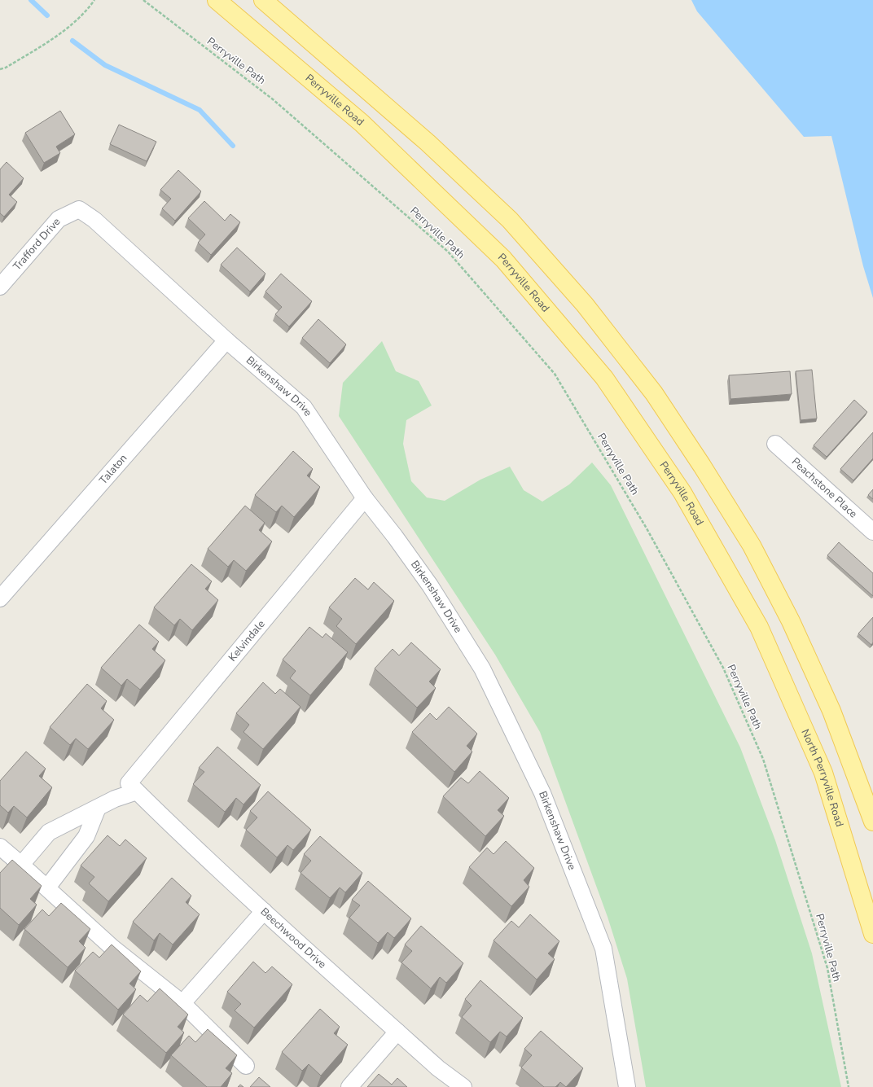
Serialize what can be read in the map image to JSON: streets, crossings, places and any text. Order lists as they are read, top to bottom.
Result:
{
  "streets": {
    "main road": ["Perryville Road", "North Perryville Road"],
    "street": [
      "Trafford Drive",
      "Birkenshaw Drive",
      "Talaton",
      "Peachstone Place",
      "Kelvindale",
      "Beechwood Drive"
    ],
    "path": ["Perryville Path"]
  },
  "crossings": [
    ["Perryville Road", "North Perryville Road"],
    ["Trafford Drive", "Birkenshaw Drive"],
    ["Birkenshaw Drive", "Talaton"],
    ["Birkenshaw Drive", "Kelvindale"],
    ["Kelvindale", "Beechwood Drive"]
  ]
}
